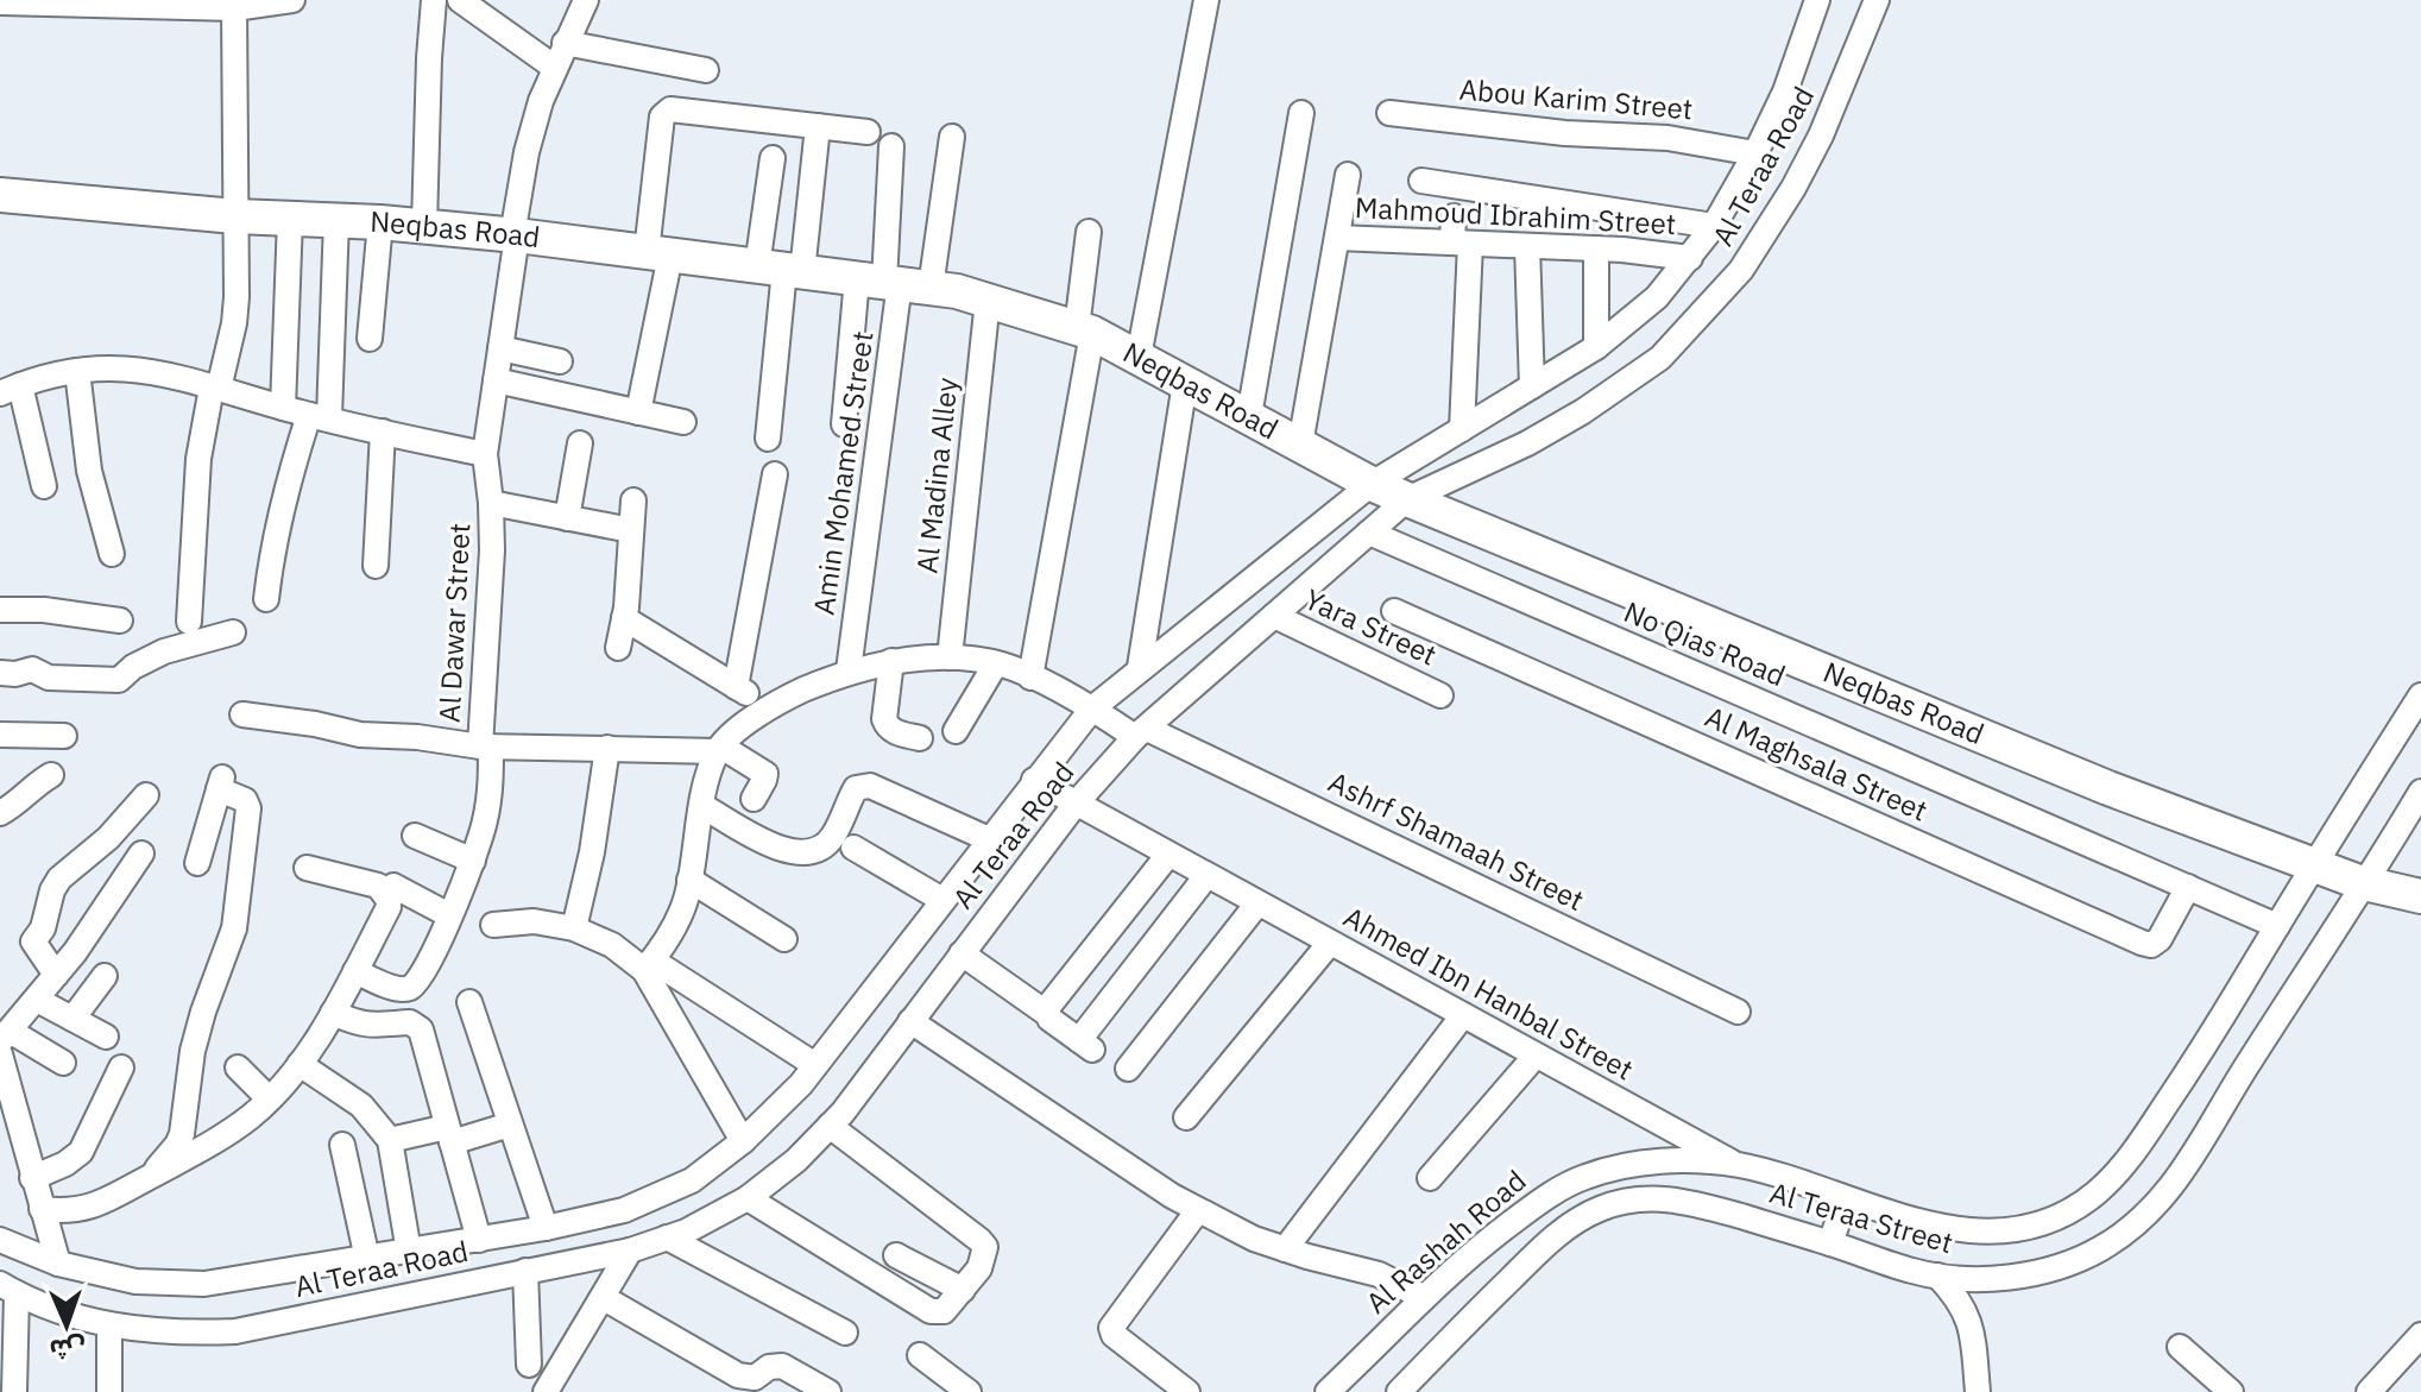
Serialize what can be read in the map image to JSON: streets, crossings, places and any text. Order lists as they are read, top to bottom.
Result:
{
  "streets": {
    "street": [
      "Abou Karim Street",
      "Al Teraa Road",
      "Mahmoud Ibrahim Street",
      "Neqbas Road",
      "Amin Mohamed Street",
      "Al Madina Alley",
      "Al Dawar Street",
      "Yara Street",
      "No Qias Road",
      "Al Maghsala Street",
      "Ashrf Shamaah Street",
      "Ahmed Ibn Hanbal Street",
      "Al Teraa Street",
      "Al Rashah Road"
    ]
  },
  "crossings": [
    ["Abou Karim Street", "Al Teraa Road"],
    ["Al Teraa Road", "Mahmoud Ibrahim Street"],
    ["Al Teraa Road", "Neqbas Road"],
    ["Al Teraa Road", "Yara Street"],
    ["Al Teraa Road", "No Qias Road"],
    ["Al Teraa Road", "Ashrf Shamaah Street"],
    ["Al Teraa Road", "Ahmed Ibn Hanbal Street"],
    ["Neqbas Road", "Amin Mohamed Street"],
    ["Neqbas Road", "Al Madina Alley"],
    ["Neqbas Road", "Al Dawar Street"],
    ["Neqbas Road", "Al Teraa Street"],
    ["Amin Mohamed Street", "Ashrf Shamaah Street"],
    ["Al Madina Alley", "Ashrf Shamaah Street"],
    ["No Qias Road", "Al Maghsala Street"],
    ["No Qias Road", "Al Teraa Street"],
    ["Ahmed Ibn Hanbal Street", "Al Rashah Road"],
    ["Al Teraa Street", "Al Rashah Road"]
  ],
  "north": "bottom"
}
